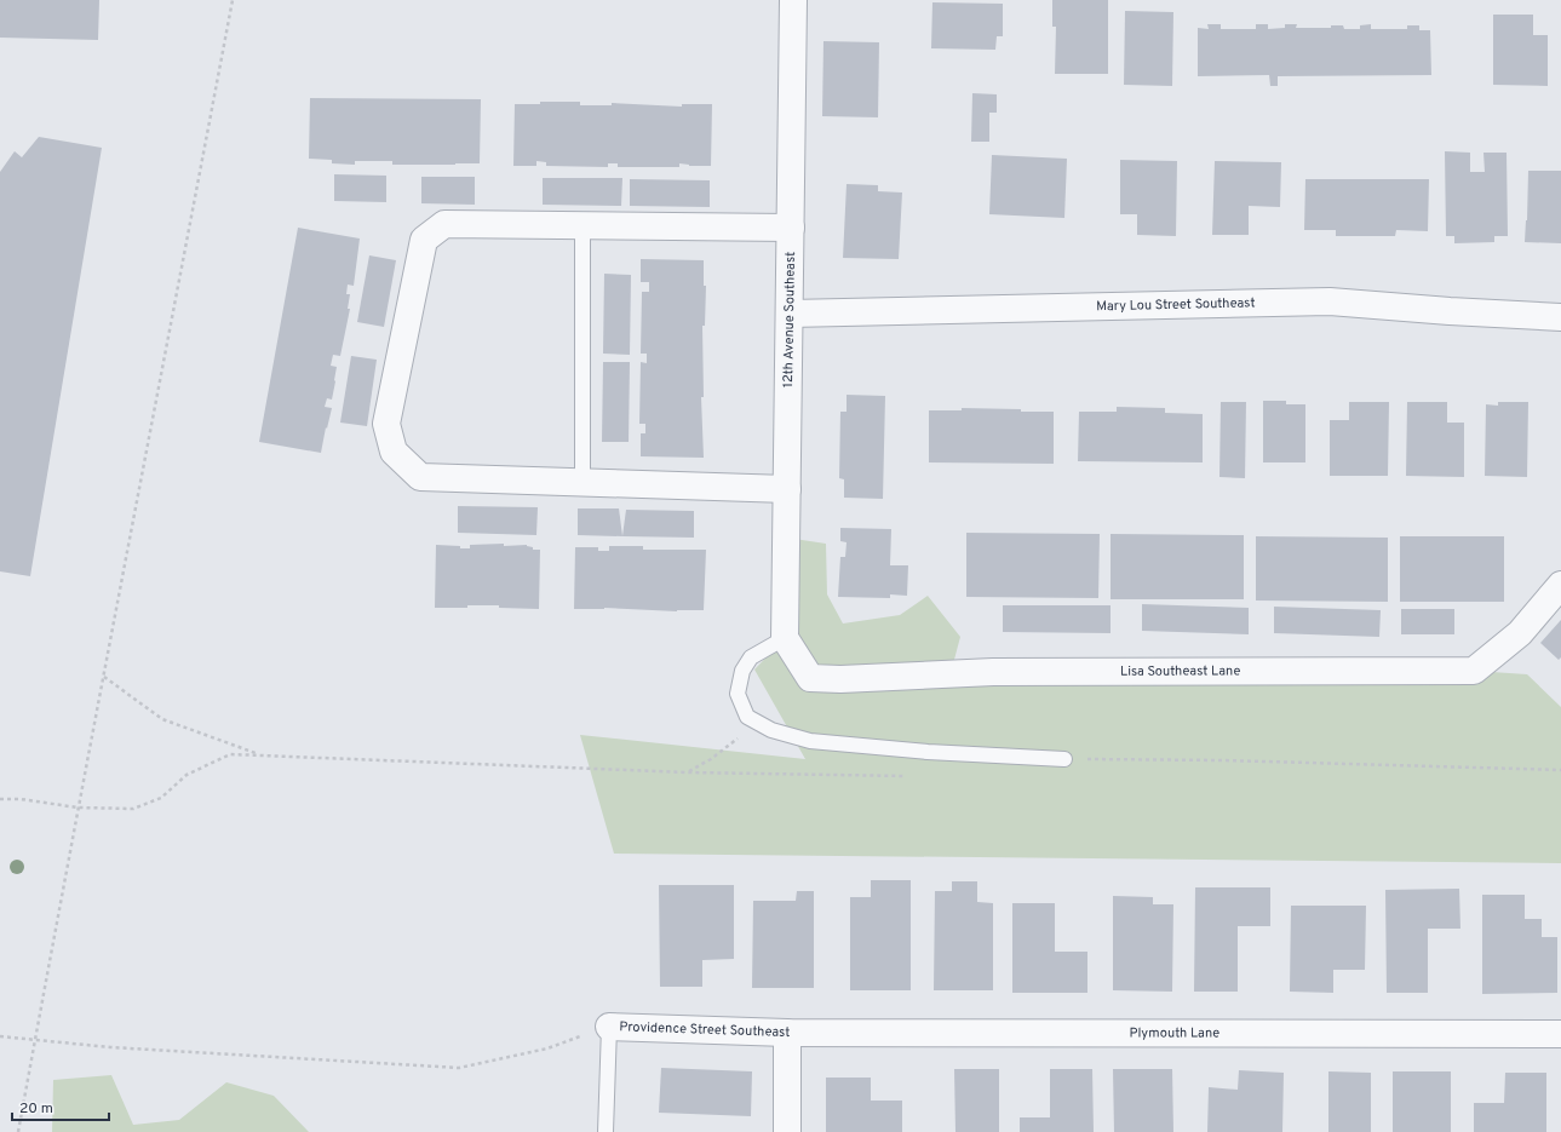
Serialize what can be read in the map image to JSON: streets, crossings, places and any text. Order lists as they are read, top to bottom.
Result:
{
  "streets": {
    "street": [
      "Mary Lou Street Southeast",
      "12th Avenue Southeast",
      "Lisa Southeast Lane",
      "Plymouth Lane",
      "Providence Street Southeast"
    ]
  },
  "crossings": [
    ["Mary Lou Street Southeast", "12th Avenue Southeast"],
    ["12th Avenue Southeast", "Lisa Southeast Lane"],
    ["Plymouth Lane", "Providence Street Southeast"]
  ],
  "scale_bar": "20 m"
}
